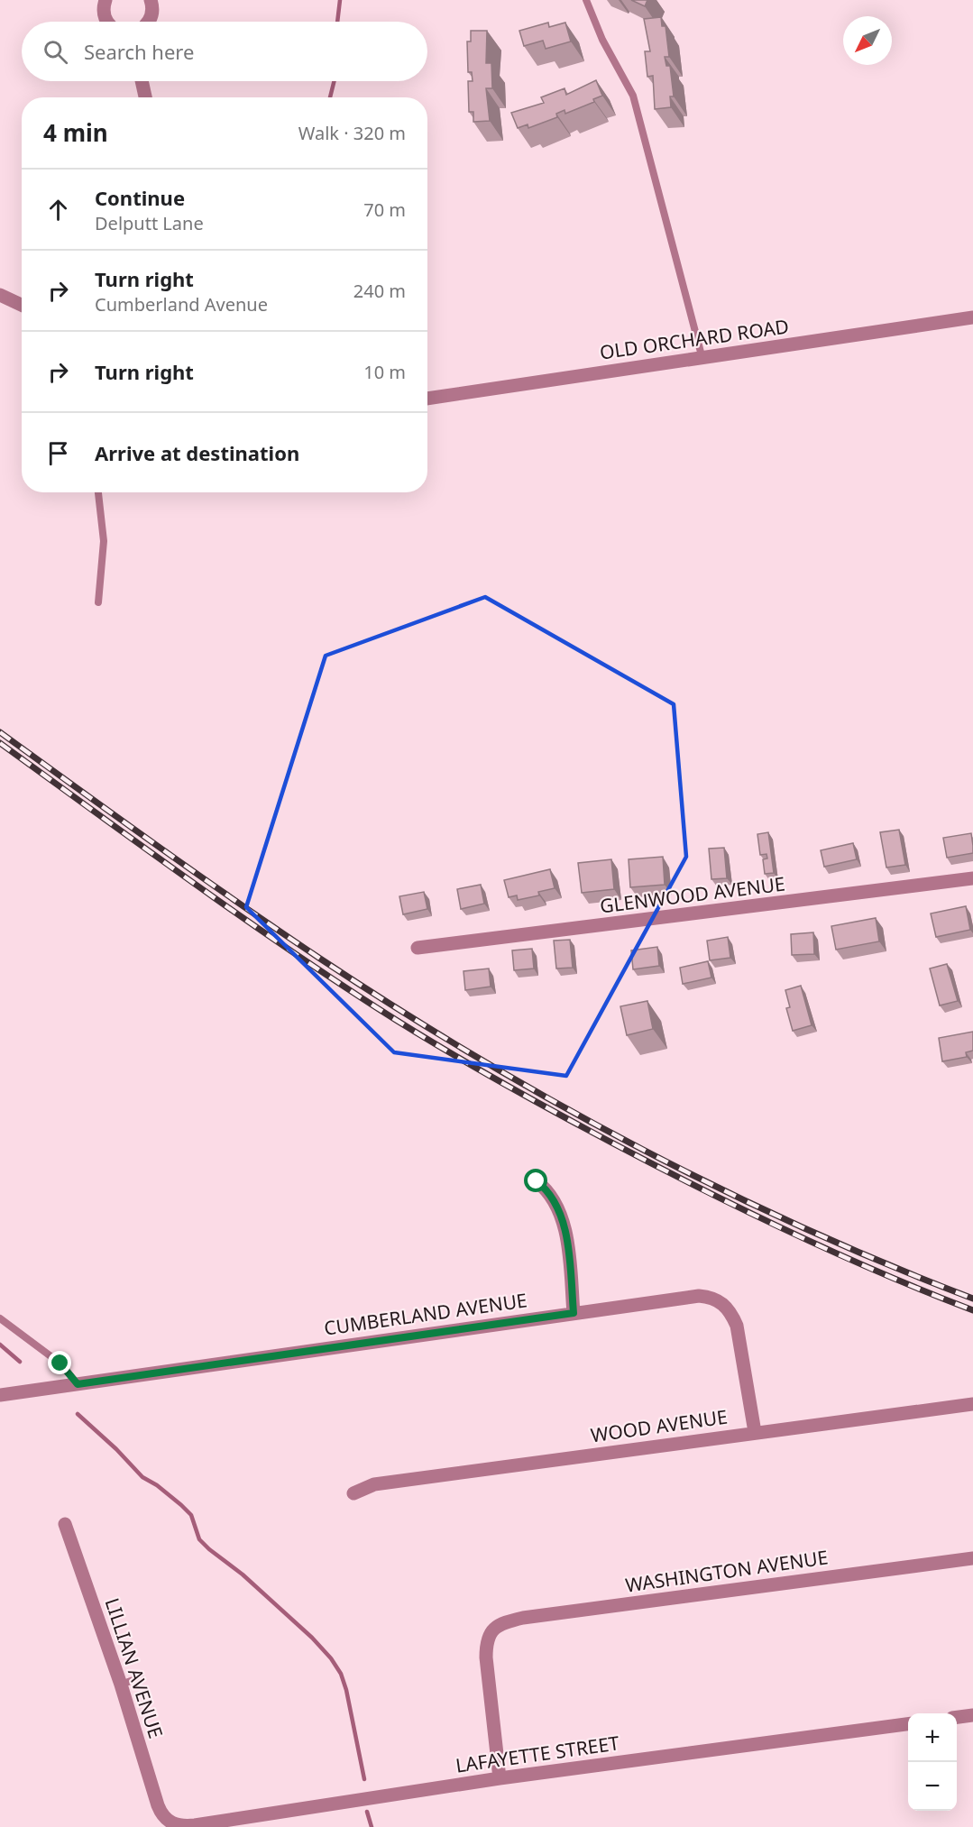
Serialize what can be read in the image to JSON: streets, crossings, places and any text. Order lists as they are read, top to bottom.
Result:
{
  "streets": {
    "street": [
      "OLD ORCHARD ROAD",
      "GLENWOOD AVENUE",
      "CUMBERLAND AVENUE",
      "WOOD AVENUE",
      "WASHINGTON AVENUE",
      "LILLIAN AVENUE",
      "LAFAYETTE STREET"
    ]
  },
  "crossings": [
    ["CUMBERLAND AVENUE", "WOOD AVENUE"],
    ["WASHINGTON AVENUE", "LAFAYETTE STREET"],
    ["LILLIAN AVENUE", "LAFAYETTE STREET"]
  ],
  "north": "bottom left",
  "page": {
    "search": "Search here",
    "heading": ["4 min", "Walk · 320 m"],
    "list": [
      ["Continue", "Delputt Lane", "70 m"],
      ["Turn right", "Cumberland Avenue", "240 m"],
      ["Turn right", "10 m"],
      "Arrive at destination"
    ],
    "map_buttons": ["+", "−"]
  }
}
